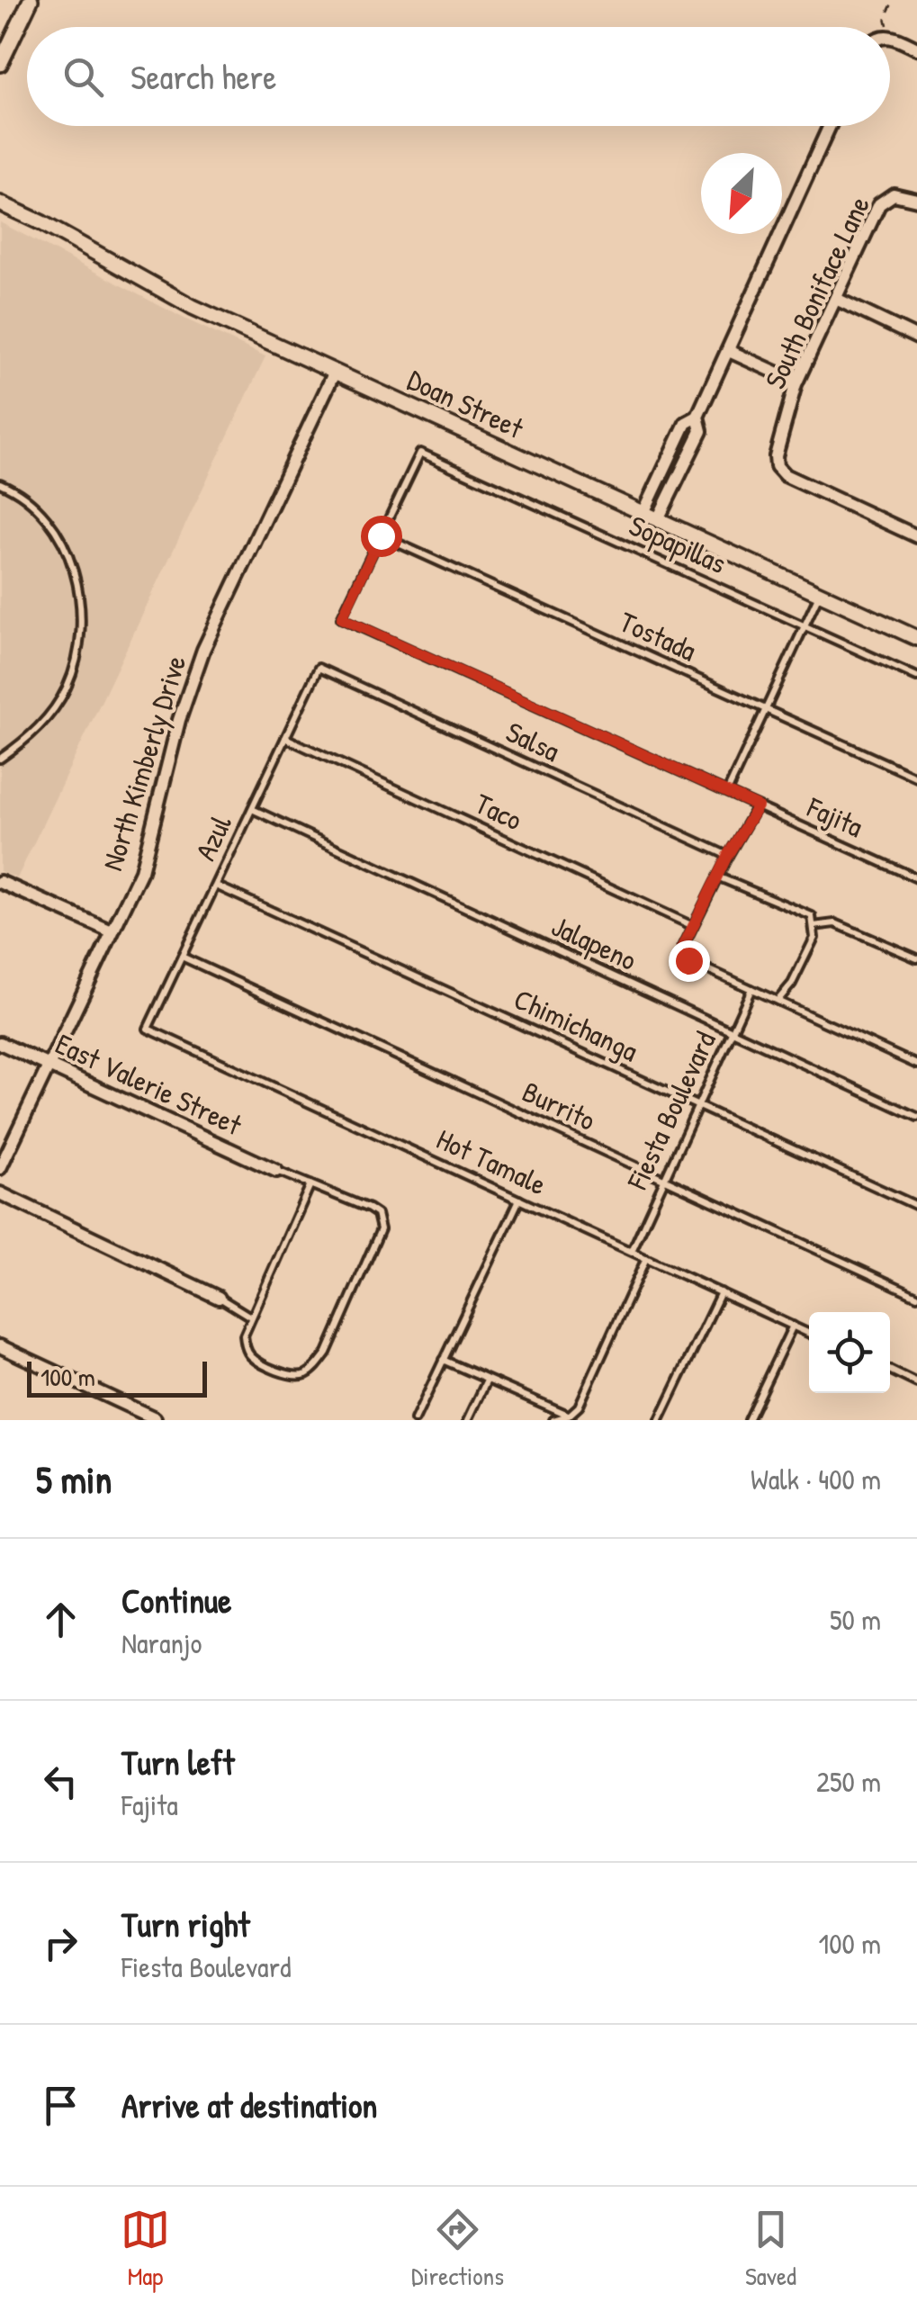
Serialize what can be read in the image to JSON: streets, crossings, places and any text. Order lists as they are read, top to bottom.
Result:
{
  "streets": {
    "street": [
      "South Boniface Lane",
      "Doan Street",
      "North Kimberly Drive",
      "East Valerie Street"
    ],
    "lane": [
      "Sopapillas",
      "Tostada",
      "Salsa",
      "Taco",
      "Fajita",
      "Azul",
      "Jalapeno",
      "Chimichanga",
      "Burrito",
      "Fiesta Boulevard",
      "Hot Tamale"
    ]
  },
  "crossings": [
    ["Doan Street", "North Kimberly Drive"],
    ["Sopapillas", "Tostada"],
    ["Sopapillas", "Fajita"],
    ["Tostada", "Fajita"],
    ["Salsa", "Azul"],
    ["North Kimberly Drive", "East Valerie Street"],
    ["Taco", "Azul"],
    ["Azul", "Jalapeno"],
    ["Azul", "Chimichanga"],
    ["Azul", "Burrito"],
    ["Azul", "Hot Tamale"],
    ["Jalapeno", "Fiesta Boulevard"],
    ["Chimichanga", "Fiesta Boulevard"],
    ["Burrito", "Fiesta Boulevard"],
    ["Fiesta Boulevard", "Hot Tamale"]
  ],
  "scale_bar": "100 m",
  "north": "bottom left",
  "page": {
    "search": "Search here",
    "scale": "100 m",
    "heading": ["5 min", "Walk · 400 m"],
    "list": [
      ["Continue", "Naranjo", "50 m"],
      ["Turn left", "Fajita", "250 m"],
      ["Turn right", "Fiesta Boulevard", "100 m"],
      "Arrive at destination"
    ],
    "nav": ["Map", "Directions", "Saved"]
  }
}
